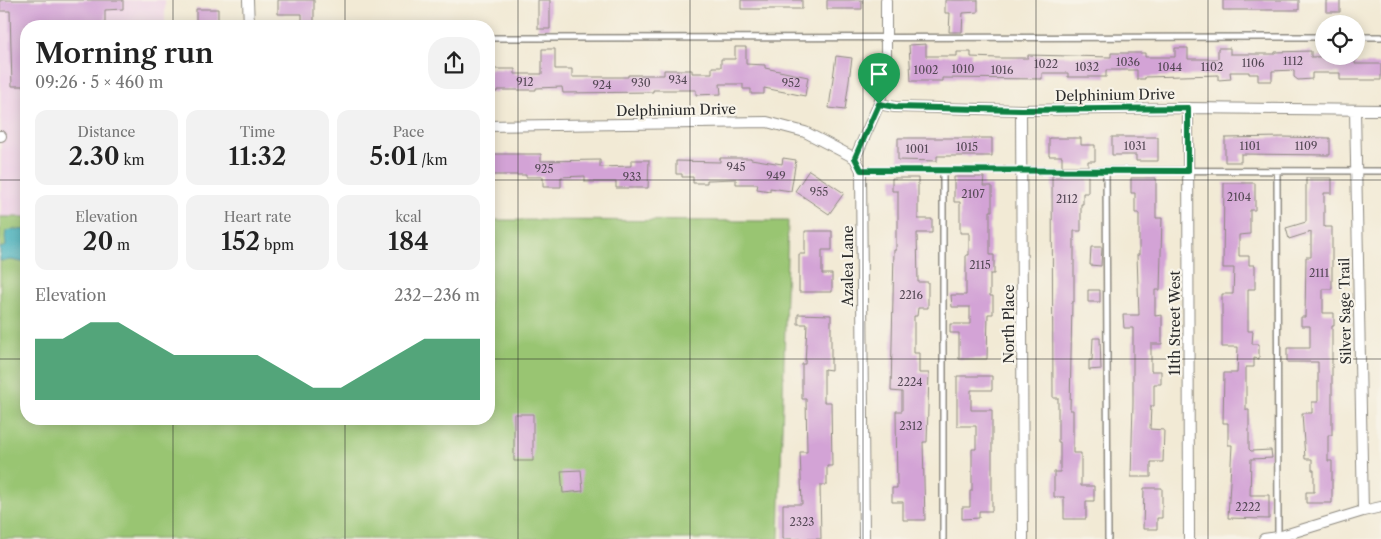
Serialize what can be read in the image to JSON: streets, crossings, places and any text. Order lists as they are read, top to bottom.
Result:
{
  "streets": {
    "street": [
      "Delphinium Drive",
      "Azalea Lane",
      "Silver Sage Trail",
      "11th Street West",
      "North Place"
    ]
  },
  "crossings": [
    ["Delphinium Drive", "Azalea Lane"],
    ["Delphinium Drive", "Silver Sage Trail"],
    ["Delphinium Drive", "11th Street West"],
    ["Delphinium Drive", "North Place"]
  ],
  "house_numbers": [
    "1112",
    "1036",
    "1106",
    "1022",
    "1032",
    "1044",
    "1102",
    "1010",
    "1002",
    "1016",
    "934",
    "912",
    "930",
    "952",
    "924",
    "1031",
    "1101",
    "1109",
    "1015",
    "1001",
    "945",
    "925",
    "949",
    "933",
    "955",
    "2107",
    "2104",
    "2112",
    "2115",
    "2111",
    "2216",
    "2224",
    "2312",
    "2222",
    "2323"
  ],
  "page": {
    "heading": ["Morning run", "09:26 · 5 × 460 m"],
    "stats": [
      ["Distance", "2.30 km"],
      ["Time", "11:32"],
      ["Pace", "5:01 /km"],
      ["Elevation", "20 m"],
      ["Heart rate", "152 bpm"],
      ["kcal", "184"]
    ],
    "chart": ["Elevation", "232–236 m"]
  }
}
